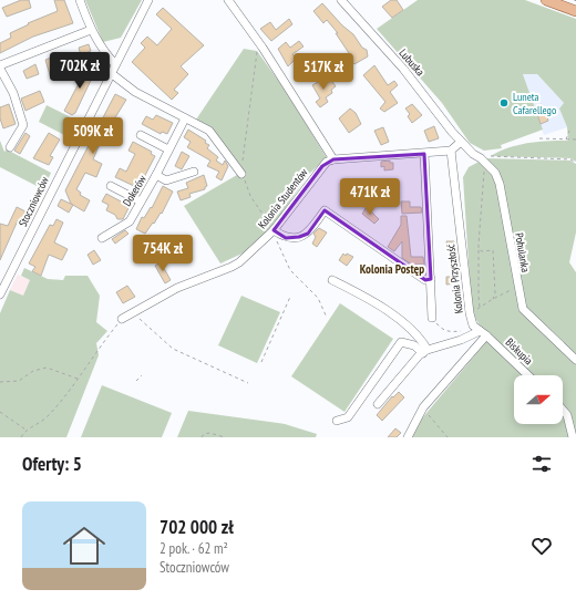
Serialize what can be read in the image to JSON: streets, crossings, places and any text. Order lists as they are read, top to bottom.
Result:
{
  "streets": {
    "street": [
      "Lubuska",
      "Dokerów",
      "Kolonia Studentów",
      "Stoczniowców",
      "Pohulanka",
      "Kolonia Przyszłość",
      "Biskupia"
    ]
  },
  "crossings": [
    ["Lubuska", "Pohulanka"],
    ["Kolonia Przyszłość", "Biskupia"]
  ],
  "districts": ["Kolonia Postęp"],
  "places": ["Luneta Cafarellego"],
  "north": "right",
  "page": {
    "price": [
      "702K zł",
      "517K zł",
      "509K zł",
      "471K zł",
      "754K zł"
    ],
    "heading": "Oferty: 5",
    "list": [
      {
        "name": "702 000 zł",
        "note": "2 pok. · 62 m² · Stoczniowców"
      }
    ]
  }
}
